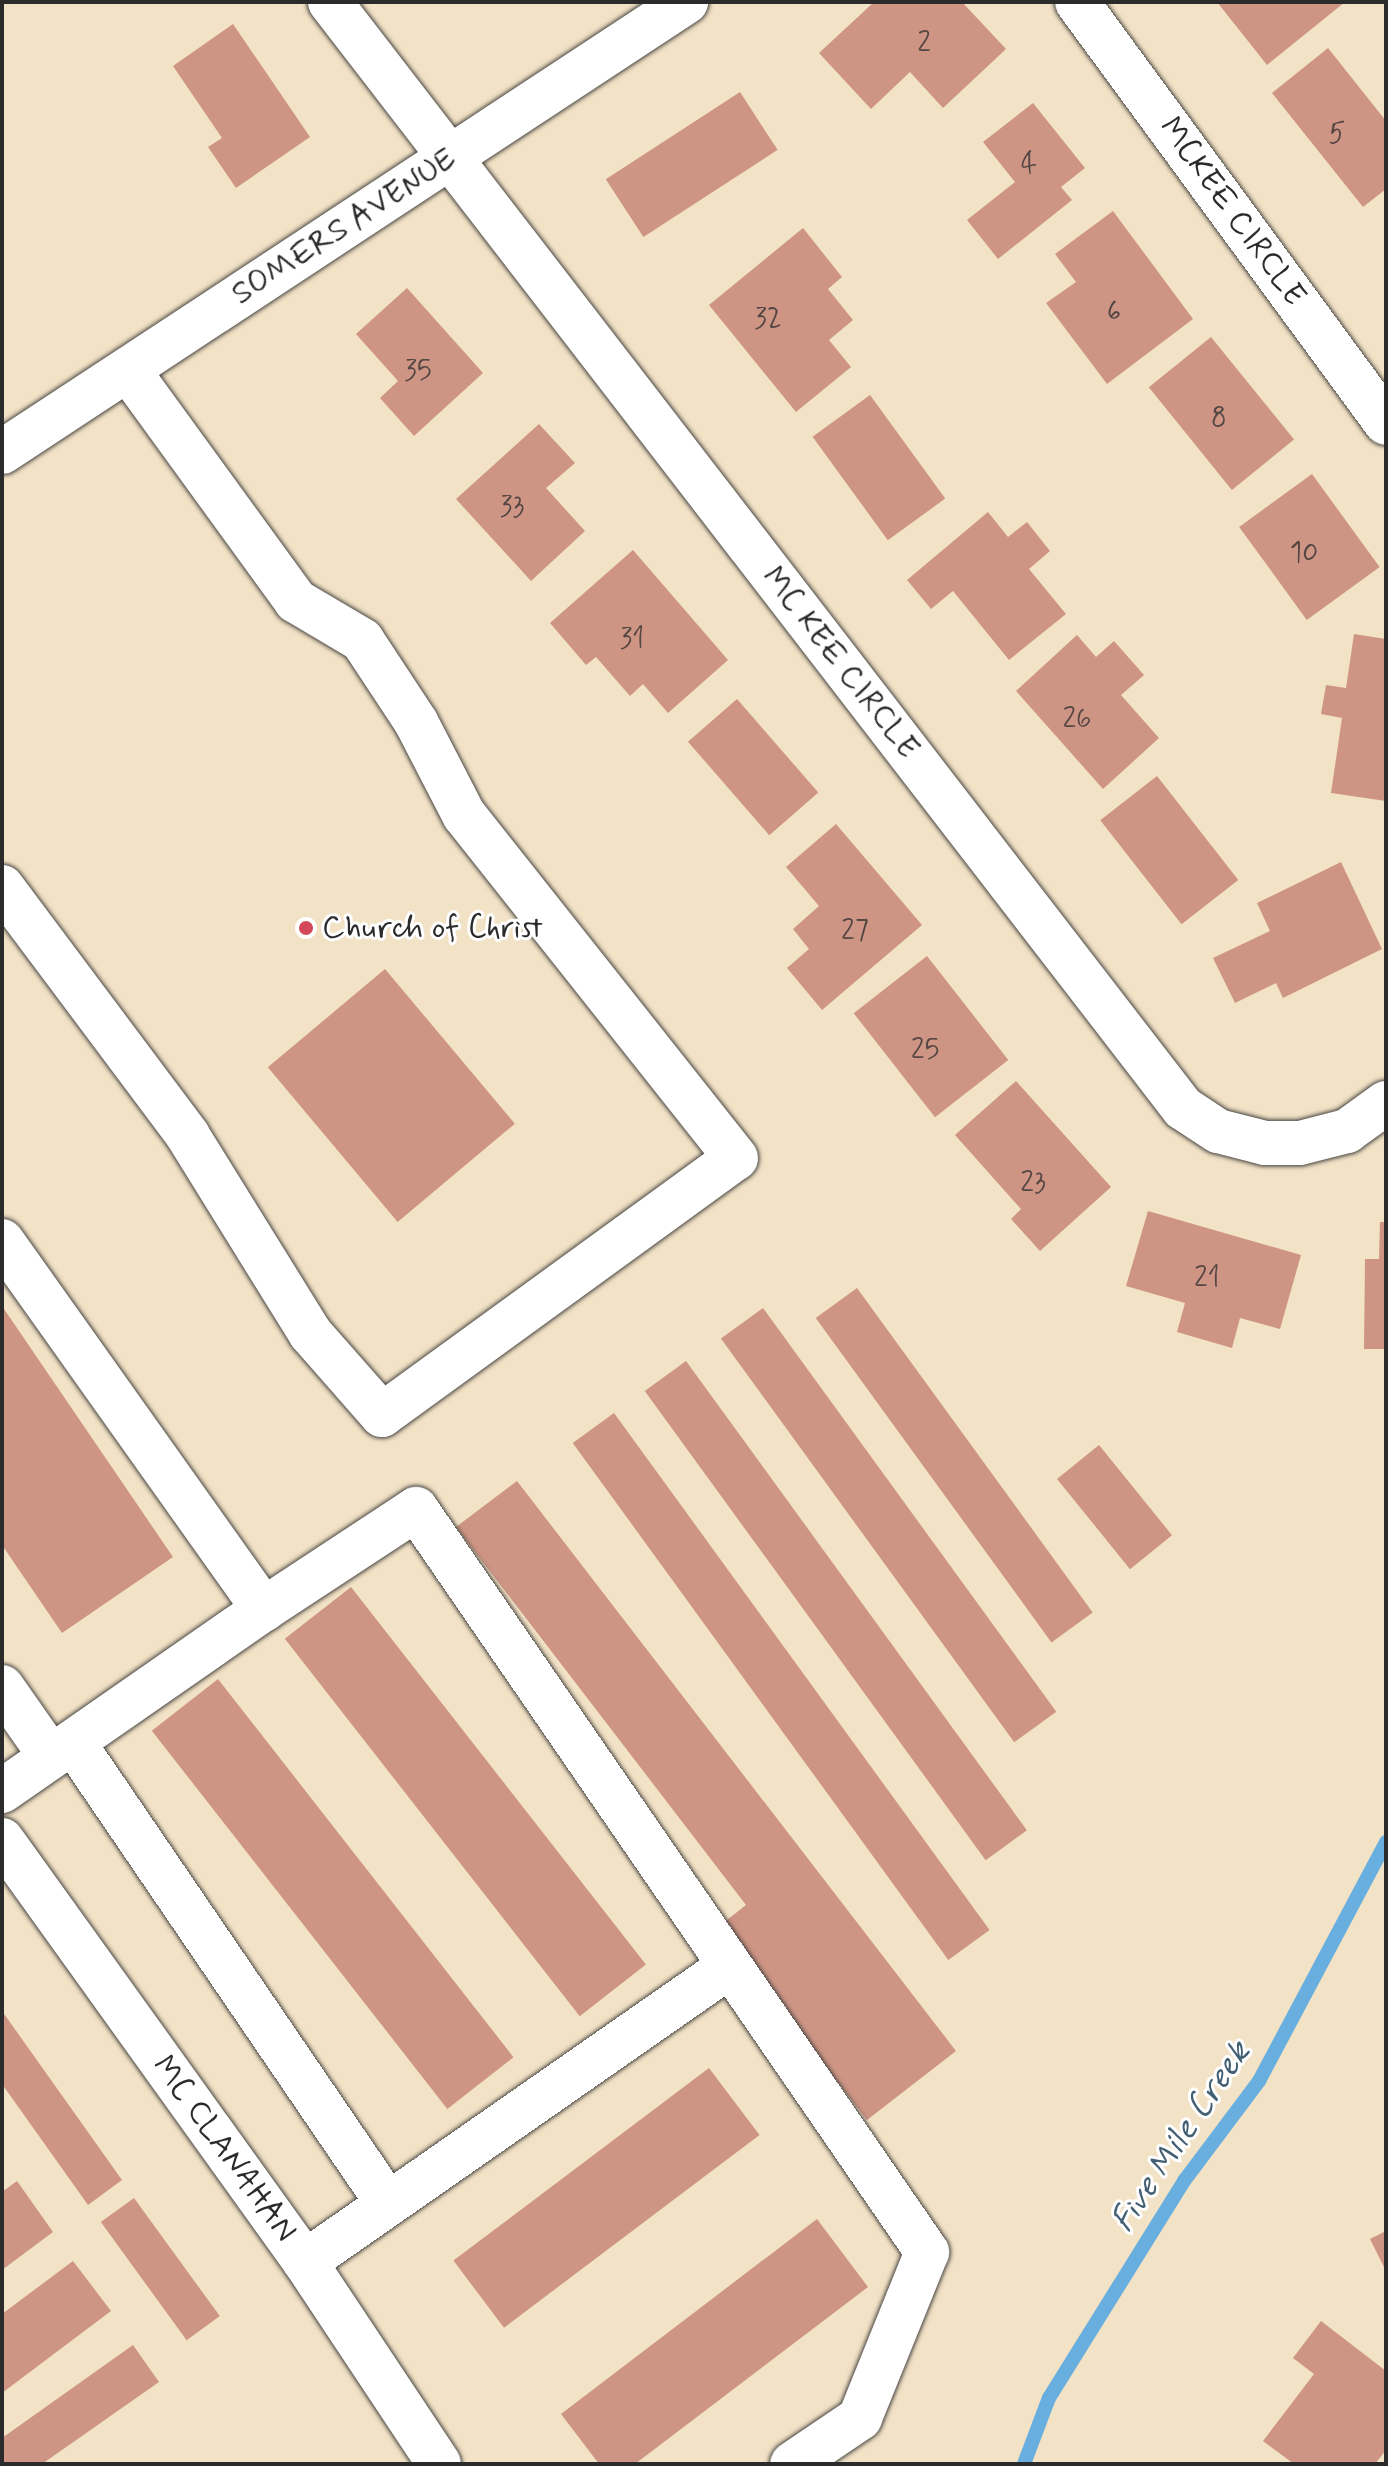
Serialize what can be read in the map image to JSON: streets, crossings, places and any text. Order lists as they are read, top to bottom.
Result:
{
  "streets": {
    "street": [
      "MCKEE CIRCLE",
      "SOMERS AVENUE",
      "MC KEE CIRCLE",
      "MC CLANAHAN"
    ]
  },
  "crossings": [
    ["SOMERS AVENUE", "MC KEE CIRCLE"]
  ],
  "water": ["Five Mile Creek"],
  "places": ["Church of Christ"],
  "house_numbers": [
    "2",
    "5",
    "4",
    "6",
    "32",
    "35",
    "8",
    "33",
    "10",
    "31",
    "26",
    "27",
    "25",
    "23",
    "21"
  ]
}
